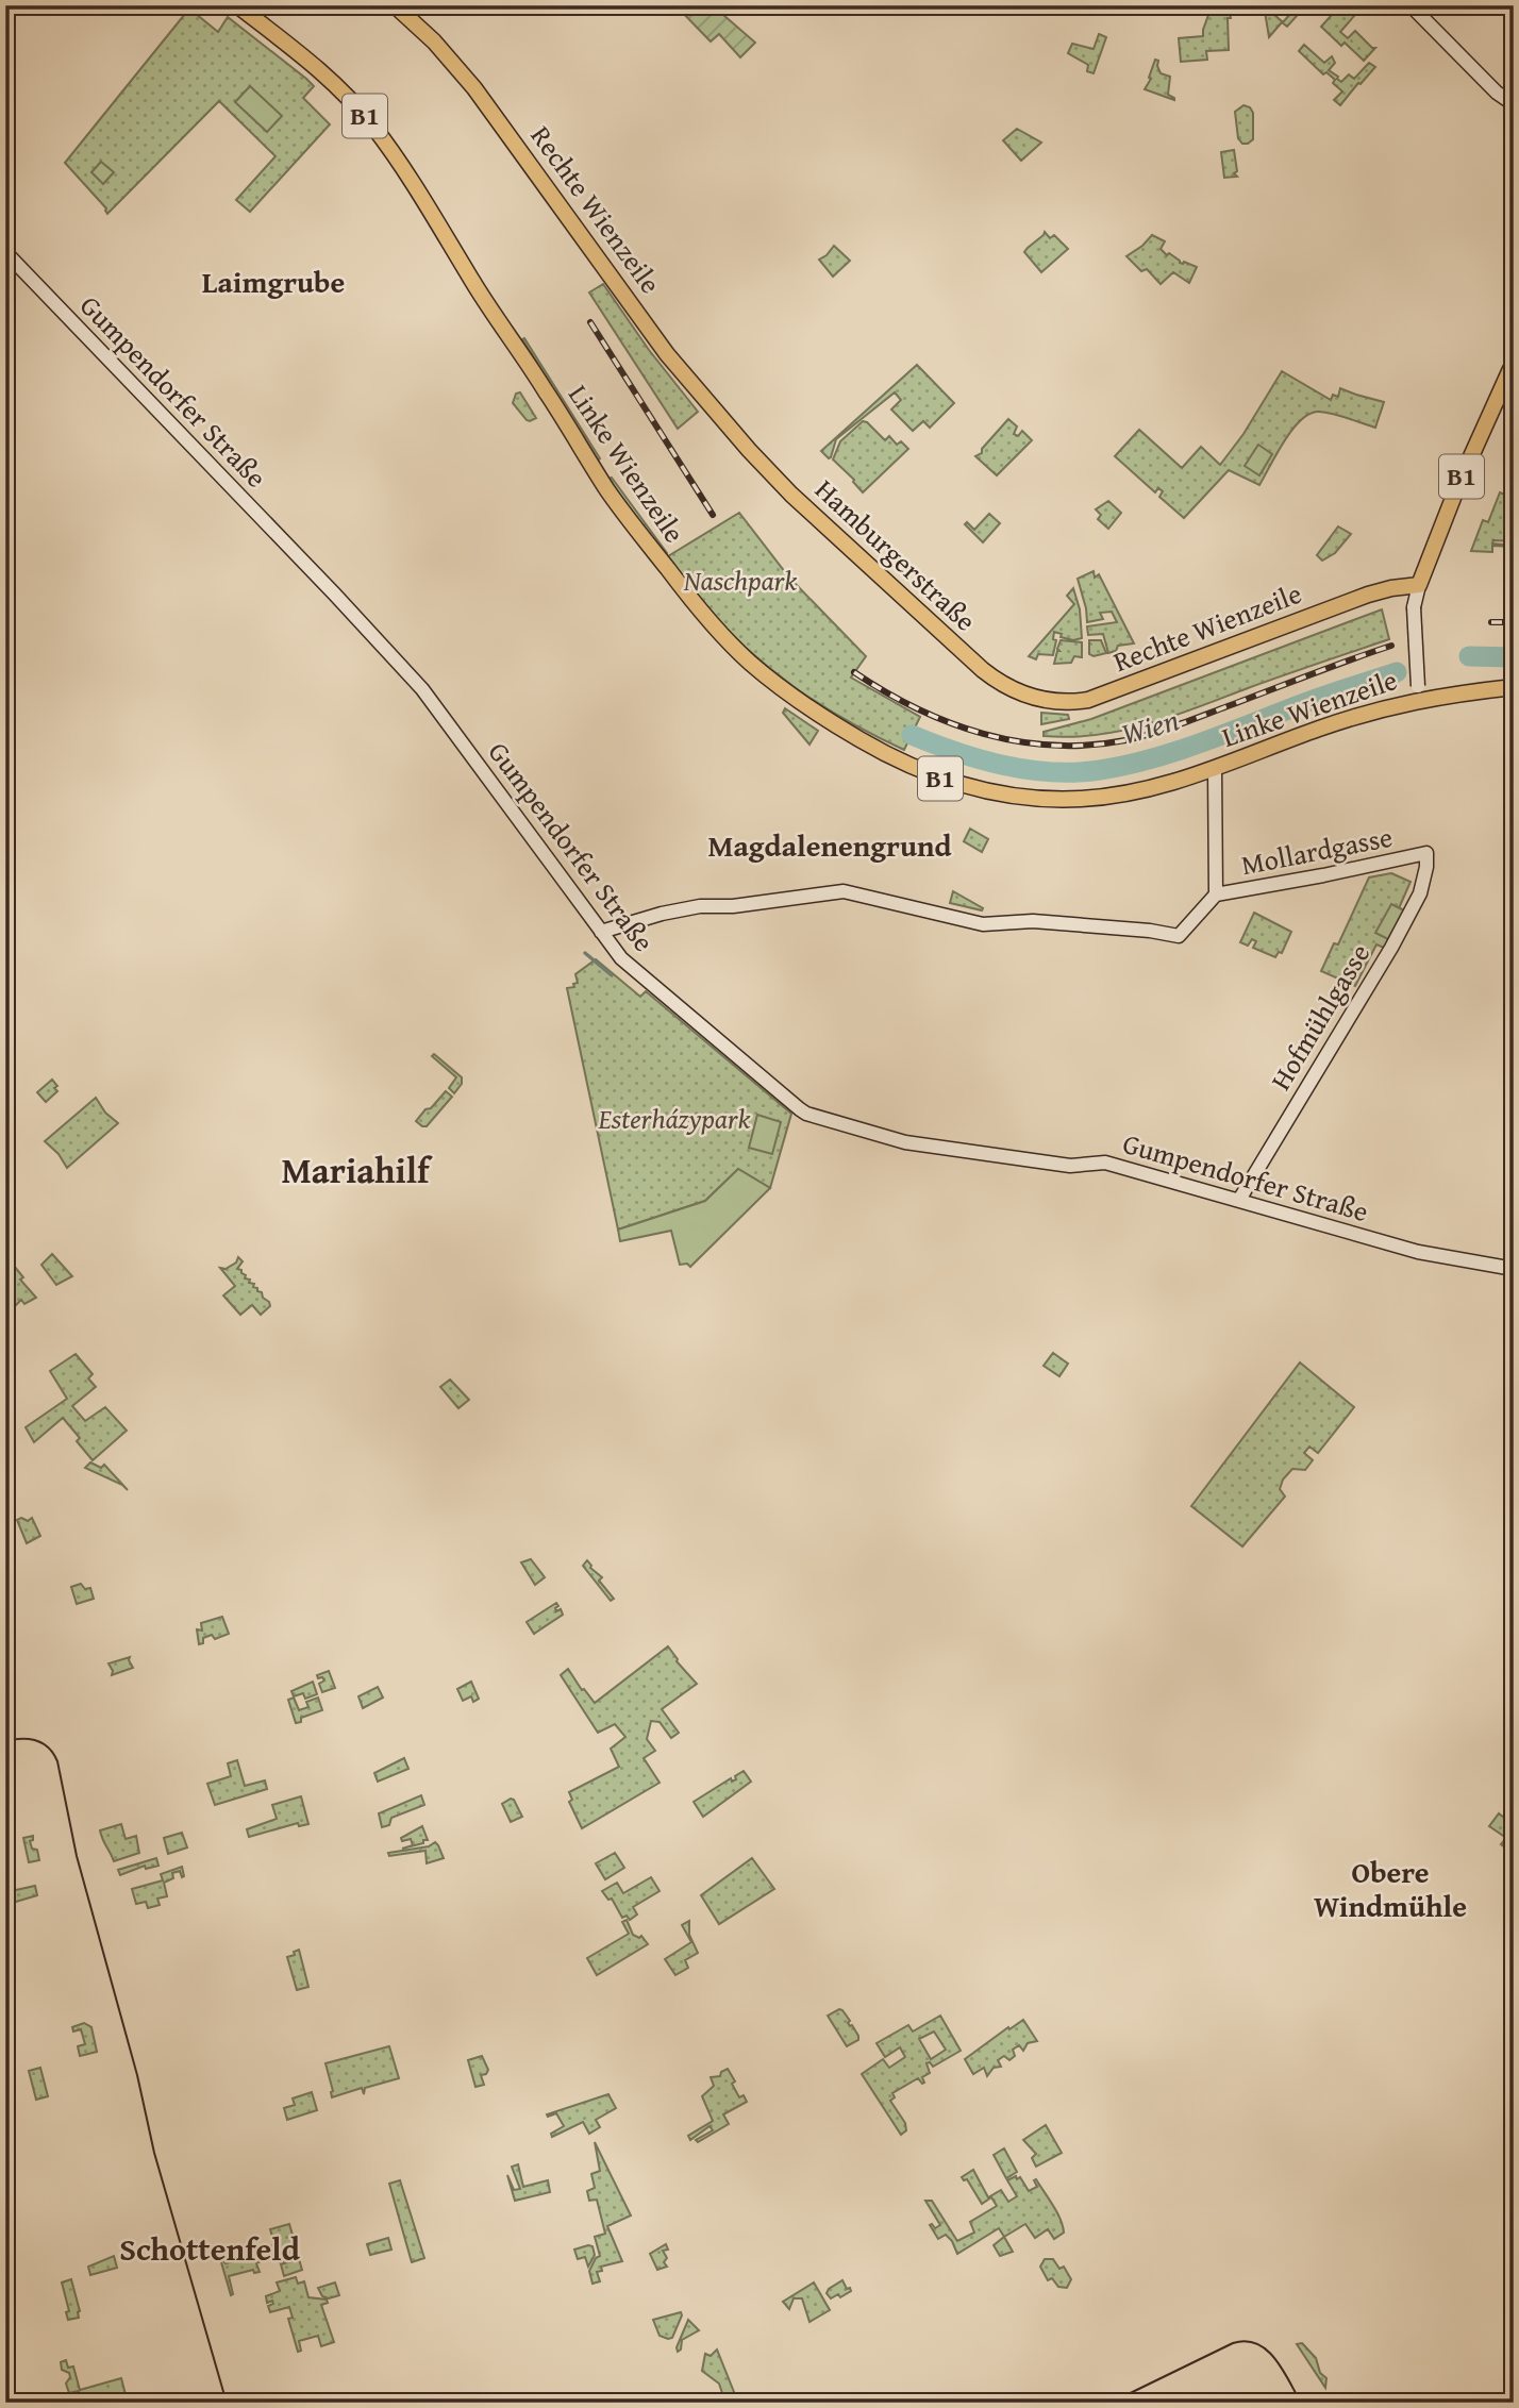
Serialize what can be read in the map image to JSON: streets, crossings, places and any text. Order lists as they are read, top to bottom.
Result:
{
  "streets": {
    "main road": [
      "B1",
      "Rechte Wienzeile",
      "Linke Wienzeile",
      "Hamburgerstraße"
    ],
    "street": ["Gumpendorfer Straße", "Mollardgasse", "Hofmühlgasse"]
  },
  "crossings": [
    ["B1", "Rechte Wienzeile"],
    ["Rechte Wienzeile", "Hamburgerstraße"],
    ["Gumpendorfer Straße", "Hofmühlgasse"],
    ["Mollardgasse", "Hofmühlgasse"]
  ],
  "districts": [
    "Laimgrube",
    "Magdalenengrund",
    "Mariahilf",
    "Obere Windmühle",
    "Schottenfeld"
  ],
  "water": ["Wien"],
  "parks": ["Naschpark", "Esterházypark"]
}
